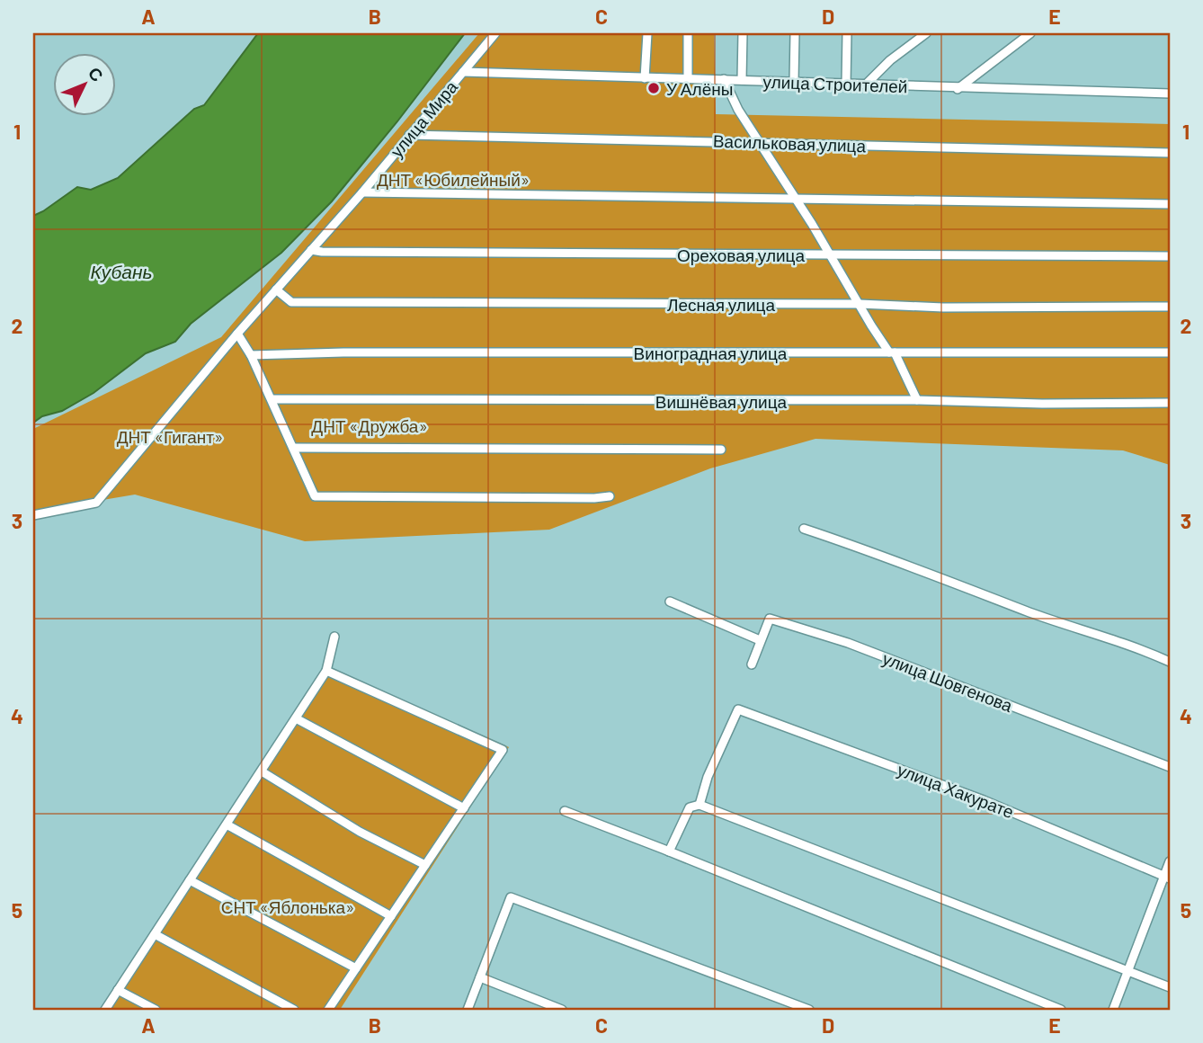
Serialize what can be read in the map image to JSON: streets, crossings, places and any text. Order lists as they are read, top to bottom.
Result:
{
  "streets": {
    "street": [
      "улица Строителей",
      "улица Мира",
      "Васильковая улица",
      "Ореховая улица",
      "Лесная улица",
      "Виноградная улица",
      "Вишнёвая улица",
      "улица Шовгенова",
      "улица Хакурате"
    ]
  },
  "crossings": [
    ["улица Строителей", "улица Мира"],
    ["улица Мира", "Васильковая улица"],
    ["улица Мира", "Ореховая улица"],
    ["улица Мира", "Лесная улица"]
  ],
  "water": ["Кубань"],
  "parks": [
    "ДНТ «Юбилейный»",
    "ДНТ «Дружба»",
    "ДНТ «Гигант»",
    "СНТ «Яблонька»"
  ],
  "places": ["У Алёны"],
  "north": "top right",
  "grid": {
    "columns": [
      "A",
      "B",
      "C",
      "D",
      "E"
    ],
    "rows": [
      "1",
      "2",
      "3",
      "4",
      "5"
    ]
  }
}
